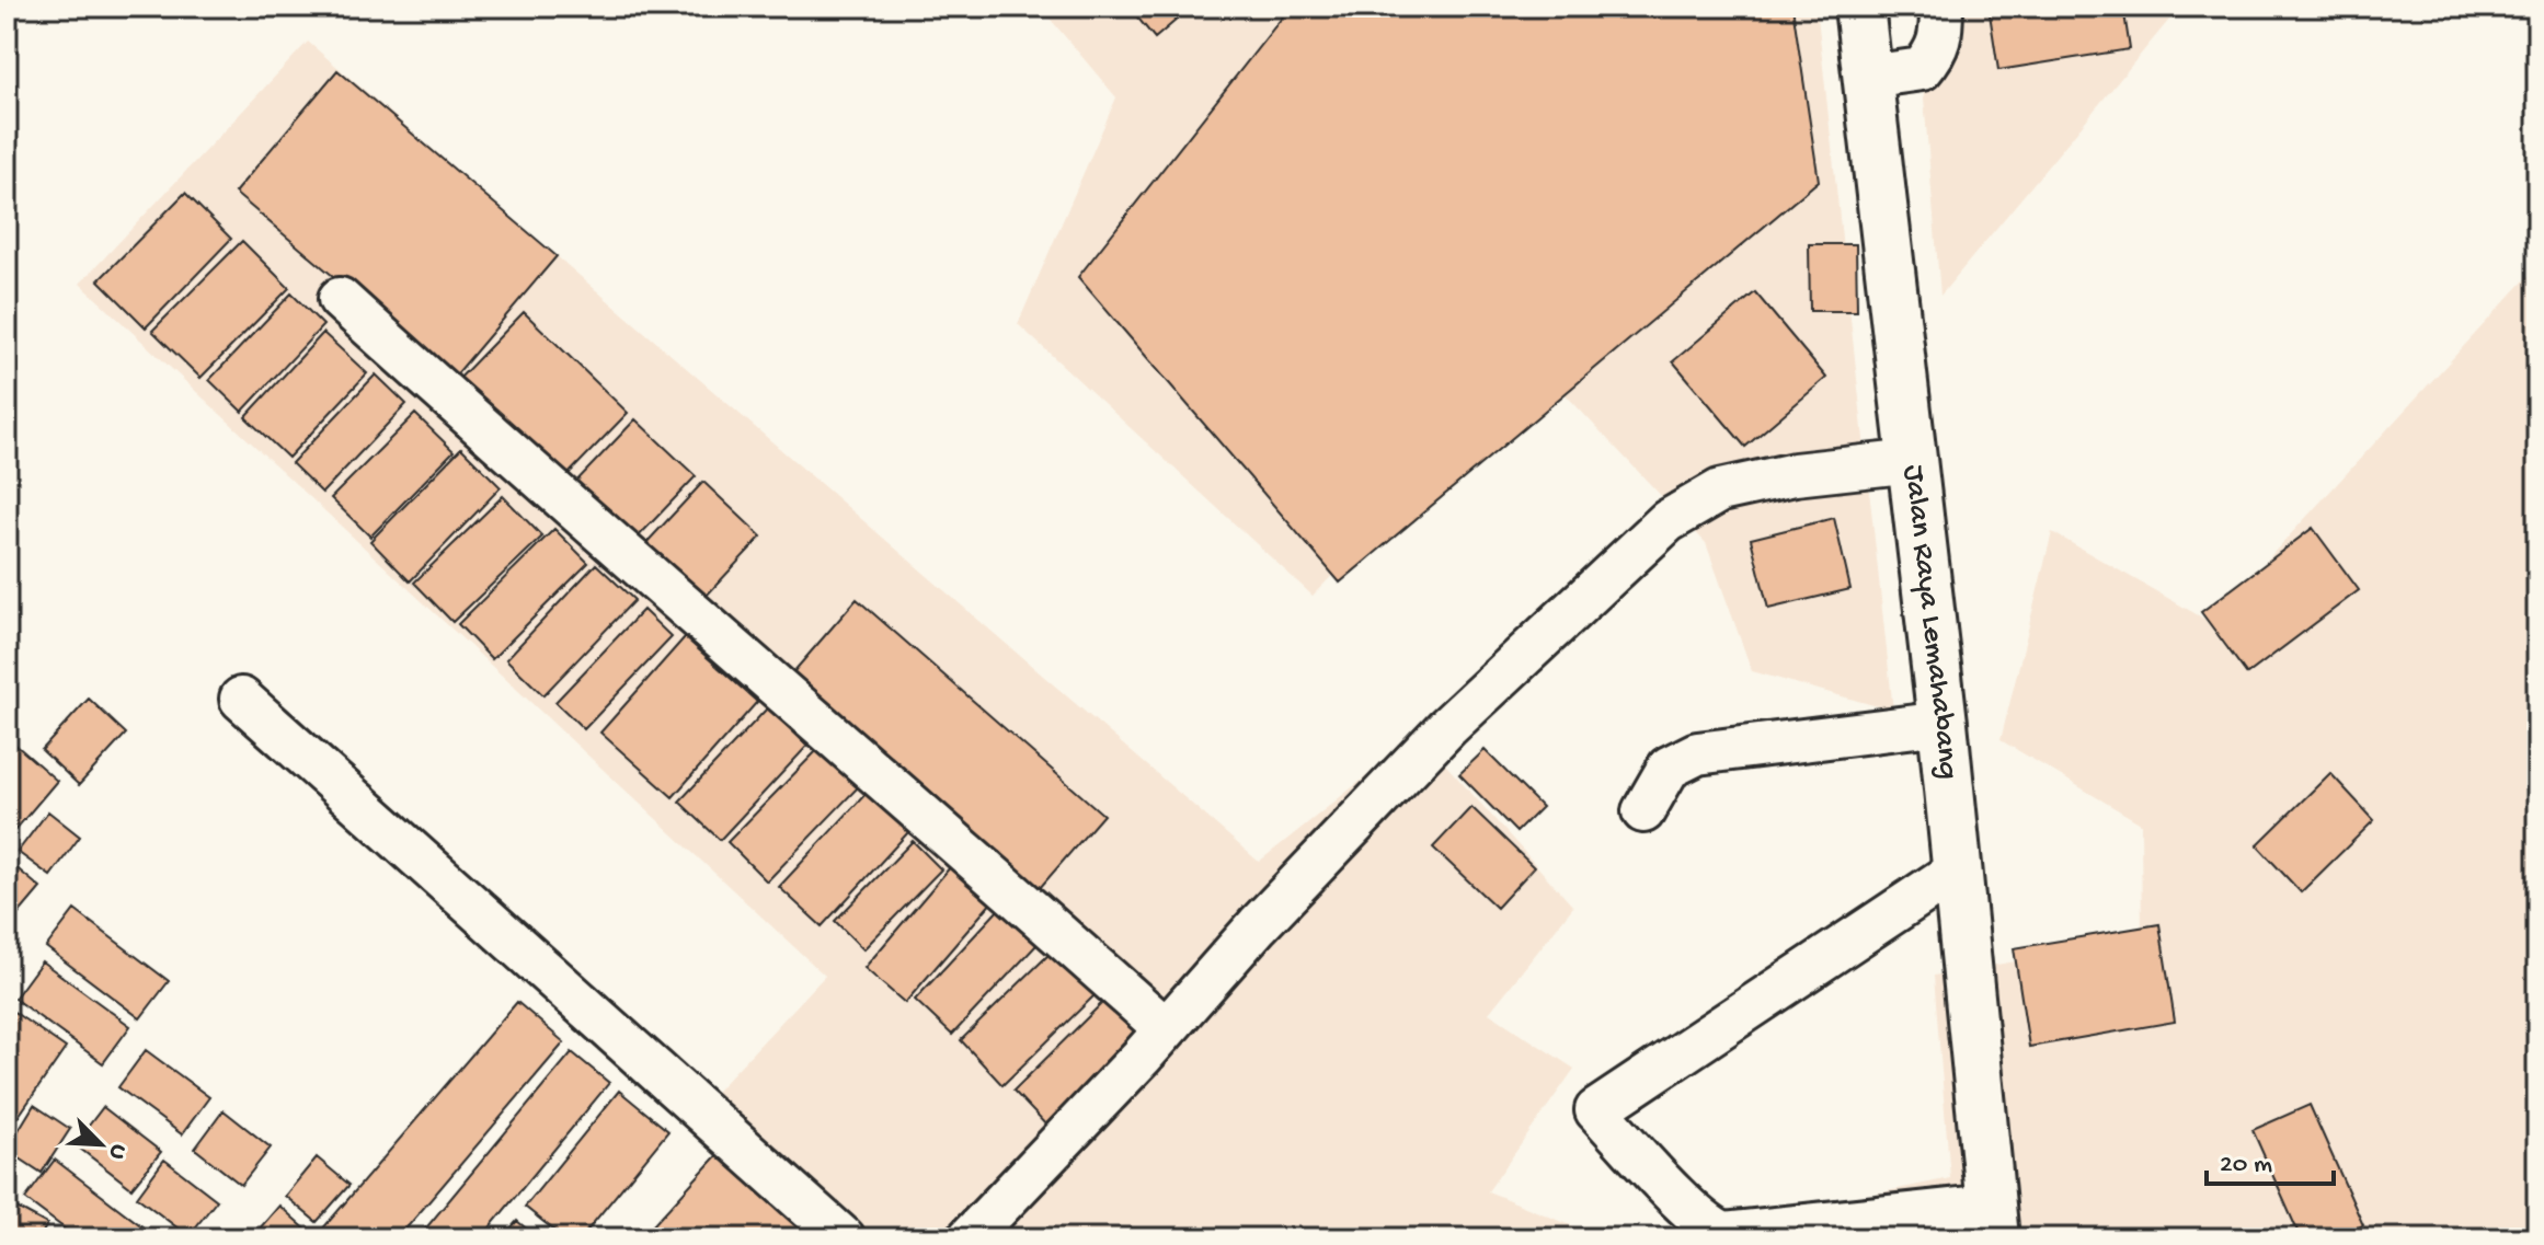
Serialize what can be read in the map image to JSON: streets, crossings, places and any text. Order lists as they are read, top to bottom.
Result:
{
  "streets": {
    "main road": ["Jalan Raya Lemahabang"]
  },
  "scale_bar": "20 m",
  "north": "bottom right"
}
